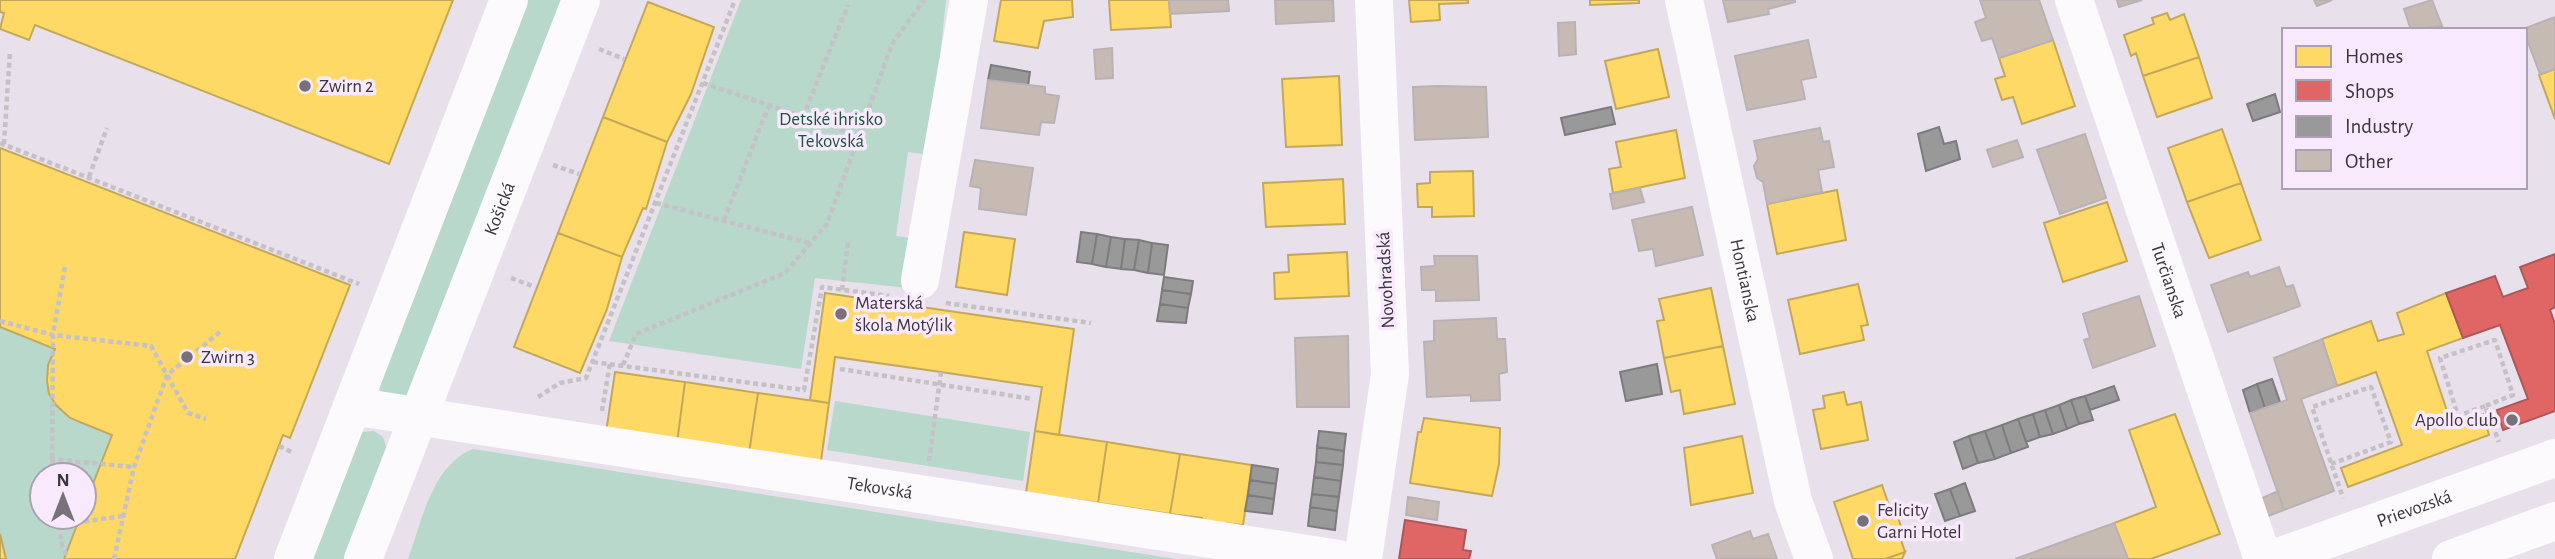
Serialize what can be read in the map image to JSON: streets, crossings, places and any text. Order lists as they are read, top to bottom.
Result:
{
  "streets": {
    "street": [
      "Košická",
      "Turčianska",
      "Novohradská",
      "Hontianska",
      "Tekovská",
      "Prievozská"
    ]
  },
  "crossings": [
    ["Košická", "Tekovská"]
  ],
  "parks": ["Detské ihrisko Tekovská"],
  "places": [
    "Zwirn 2",
    "Materská škola Motýlik",
    "Zwirn 3",
    "Apollo club",
    "Felicity Garni Hotel"
  ],
  "legend": [
    "Homes",
    "Shops",
    "Industry",
    "Other"
  ],
  "north": "top"
}
